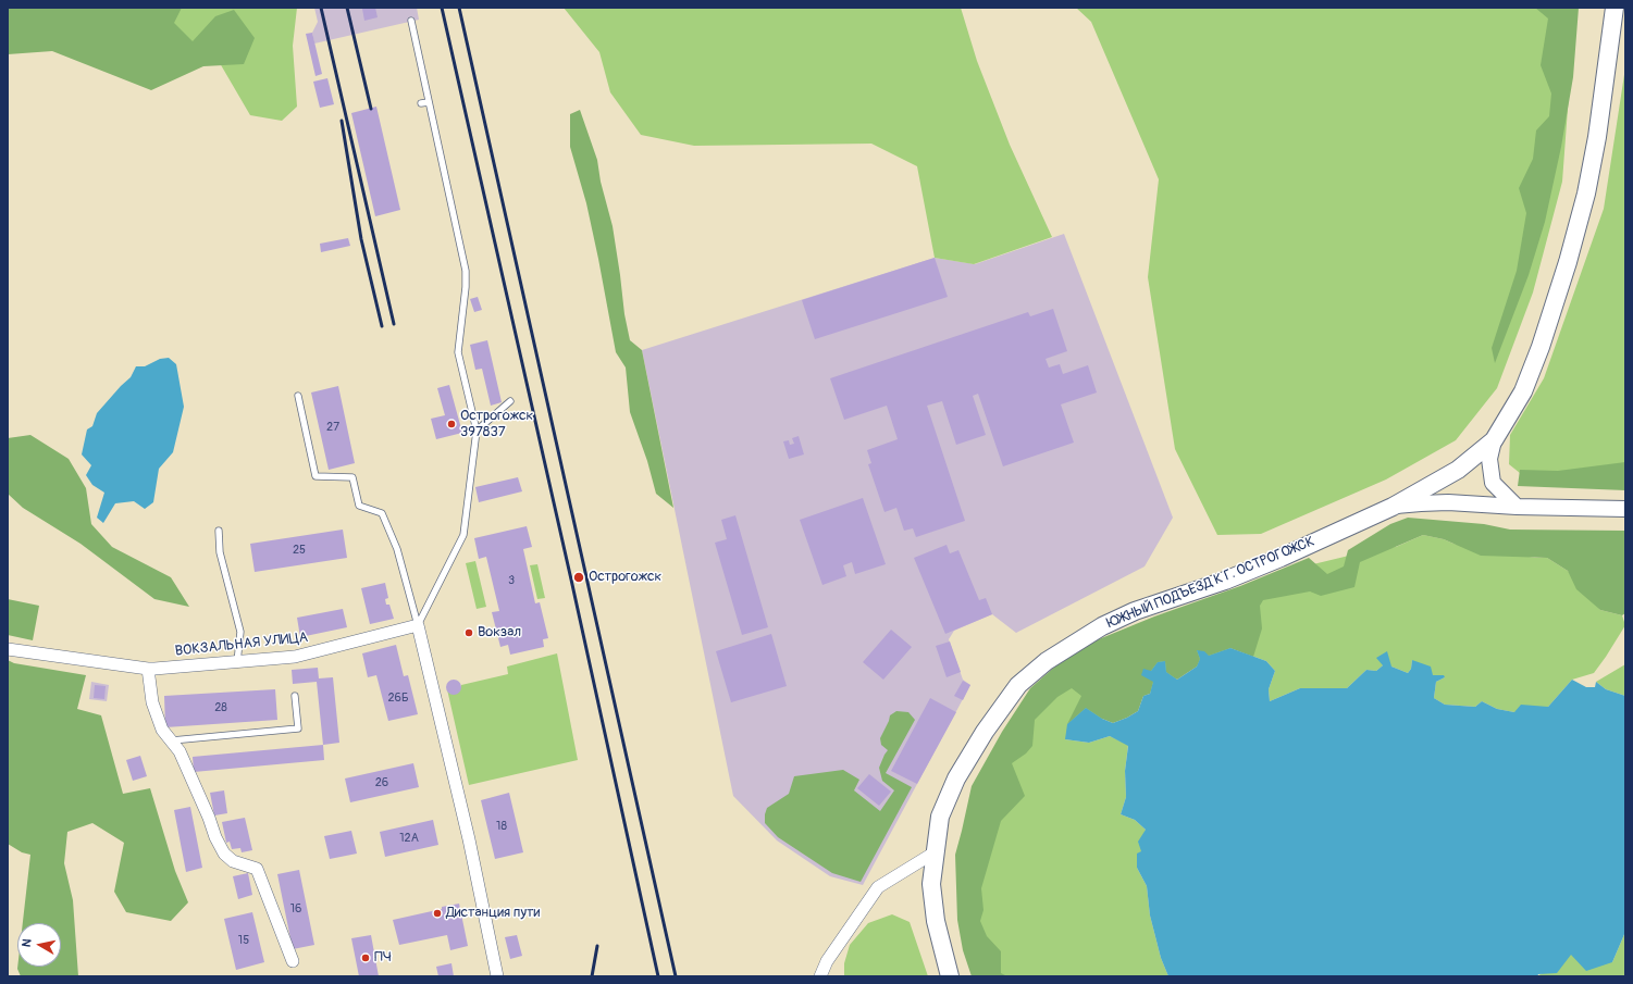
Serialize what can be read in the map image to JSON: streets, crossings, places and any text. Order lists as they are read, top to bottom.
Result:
{
  "streets": {
    "main road": ["ЮЖНЫЙ ПОДЪЕЗД К Г. ОСТРОГОЖСК"],
    "street": ["ВОКЗАЛЬНАЯ УЛИЦА"]
  },
  "places": [
    "Острогожск 397837",
    "Острогожск",
    "Вокзал",
    "Дистанция пути",
    "ПЧ"
  ],
  "house_numbers": [
    "27",
    "25",
    "3",
    "26Б",
    "28",
    "26",
    "18",
    "12А",
    "16",
    "15"
  ],
  "north": "left"
}
